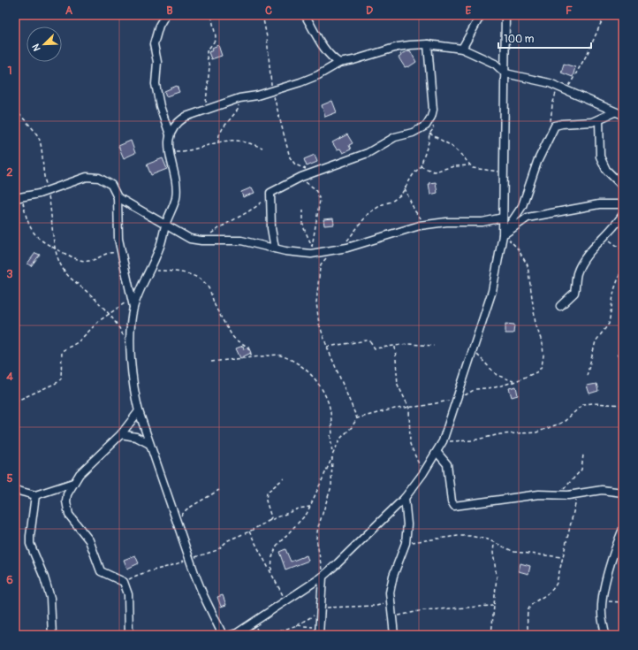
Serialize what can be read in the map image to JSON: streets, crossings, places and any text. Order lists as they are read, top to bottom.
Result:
{
  "scale_bar": "100 m",
  "north": "bottom left",
  "grid": {
    "columns": [
      "A",
      "B",
      "C",
      "D",
      "E",
      "F"
    ],
    "rows": [
      "1",
      "2",
      "3",
      "4",
      "5",
      "6"
    ]
  }
}
